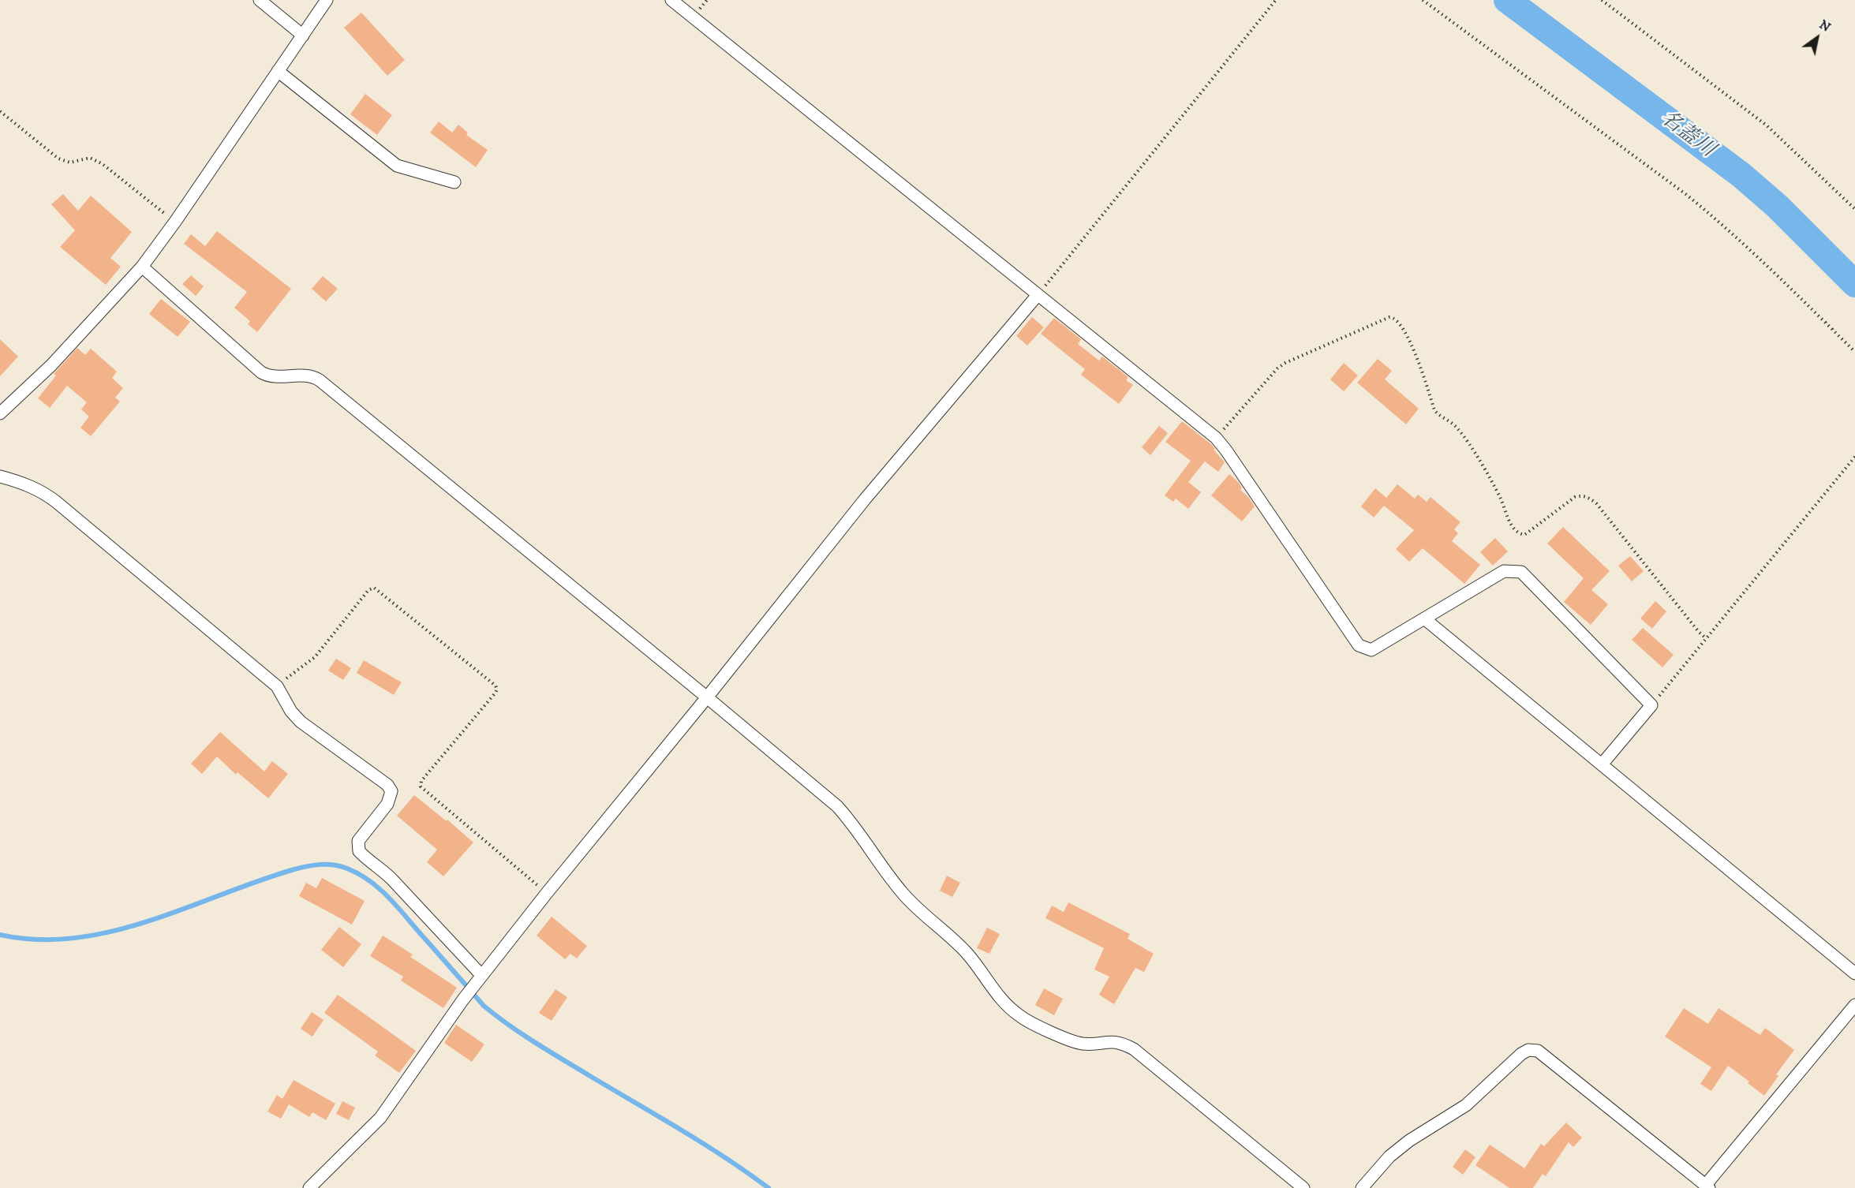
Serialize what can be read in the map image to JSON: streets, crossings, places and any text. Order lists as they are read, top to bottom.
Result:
{
  "water": ["名蓋川"],
  "north": "top right"
}
